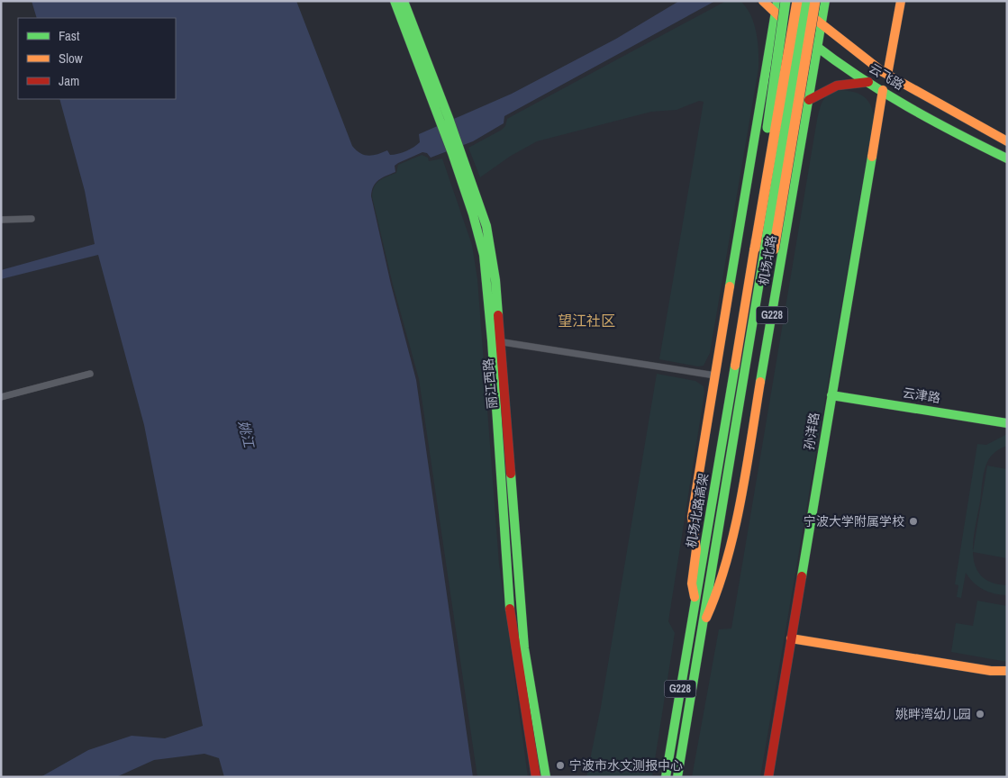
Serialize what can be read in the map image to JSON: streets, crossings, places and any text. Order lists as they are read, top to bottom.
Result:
{
  "streets": {
    "main road": [
      "云飞路",
      "机场北路",
      "G228",
      "丽江西路",
      "云津路",
      "孙洋路",
      "机场北路高架"
    ]
  },
  "crossings": [
    ["云飞路", "机场北路"],
    ["云飞路", "G228"],
    ["云飞路", "孙洋路"],
    ["机场北路", "机场北路高架"],
    ["G228", "机场北路高架"],
    ["云津路", "孙洋路"]
  ],
  "districts": ["望江社区"],
  "water": ["姚江"],
  "places": ["宁波大学附属学校", "姚畔湾幼儿园", "宁波市水文测报中心"],
  "legend": ["Fast", "Slow", "Jam"]
}
